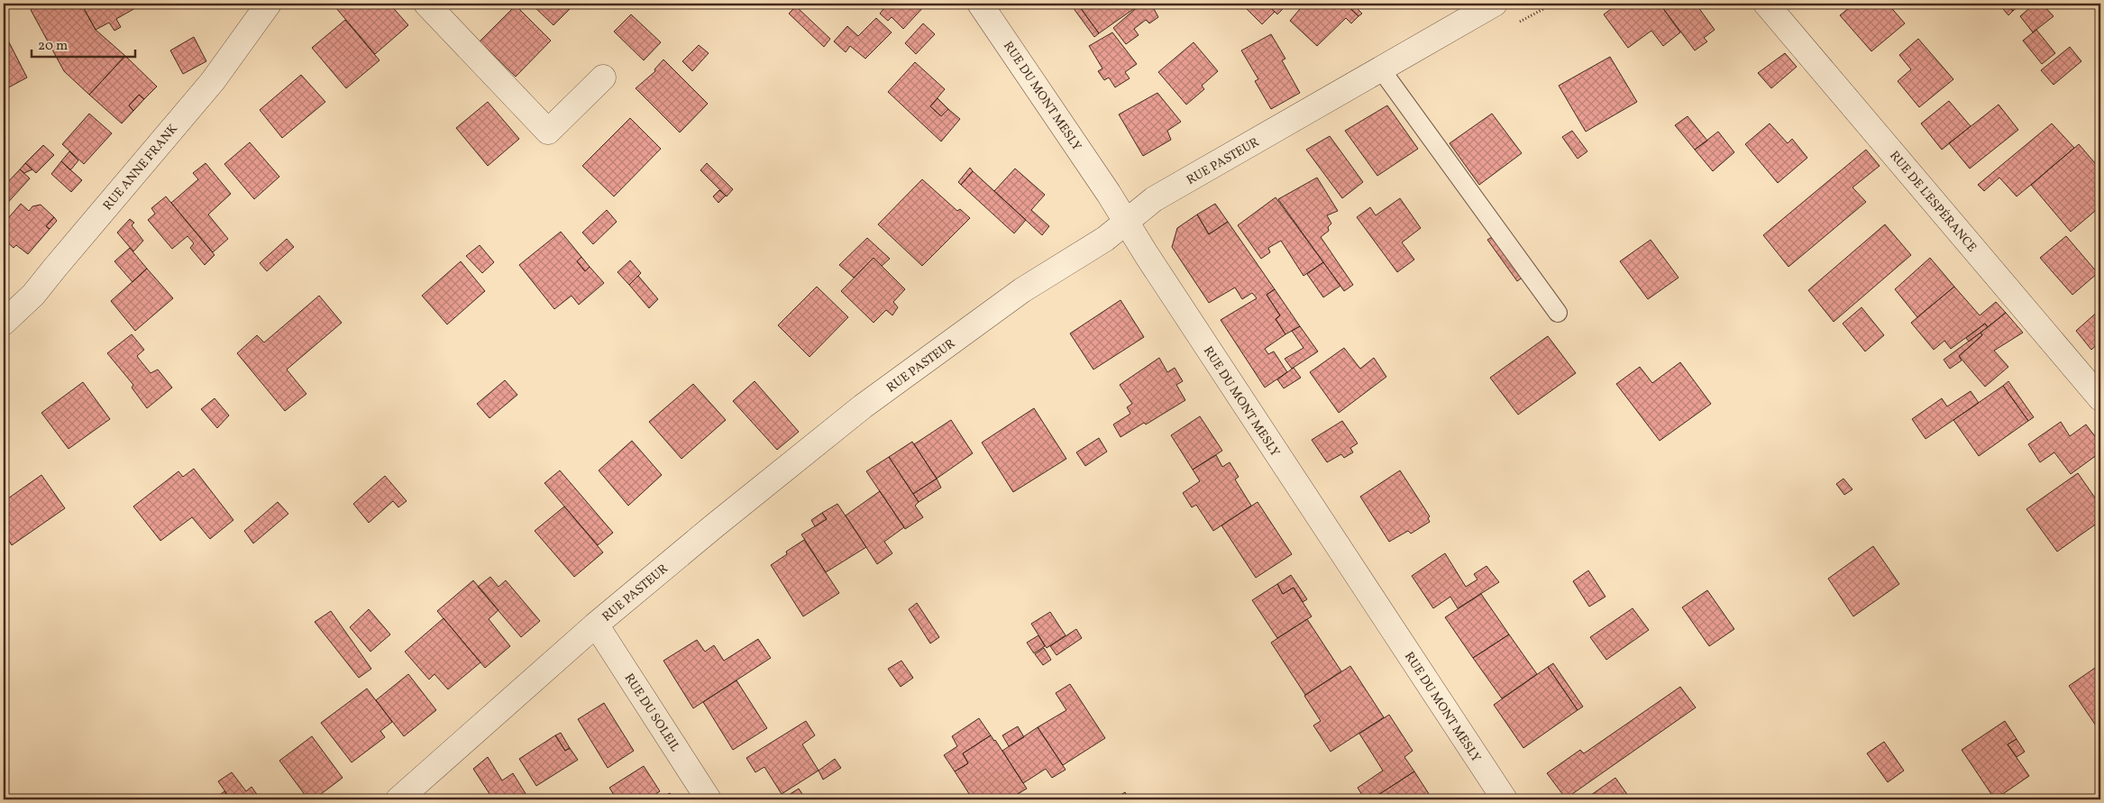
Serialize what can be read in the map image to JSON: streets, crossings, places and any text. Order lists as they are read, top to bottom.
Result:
{
  "streets": {
    "street": [
      "RUE DU MONT MESLY",
      "RUE PASTEUR",
      "RUE ANNE FRANK",
      "RUE DE L'ESPÉRANCE",
      "RUE DU SOLEIL"
    ]
  },
  "crossings": [
    ["RUE DU MONT MESLY", "RUE PASTEUR"],
    ["RUE PASTEUR", "RUE DU SOLEIL"]
  ],
  "scale_bar": "20 m"
}
